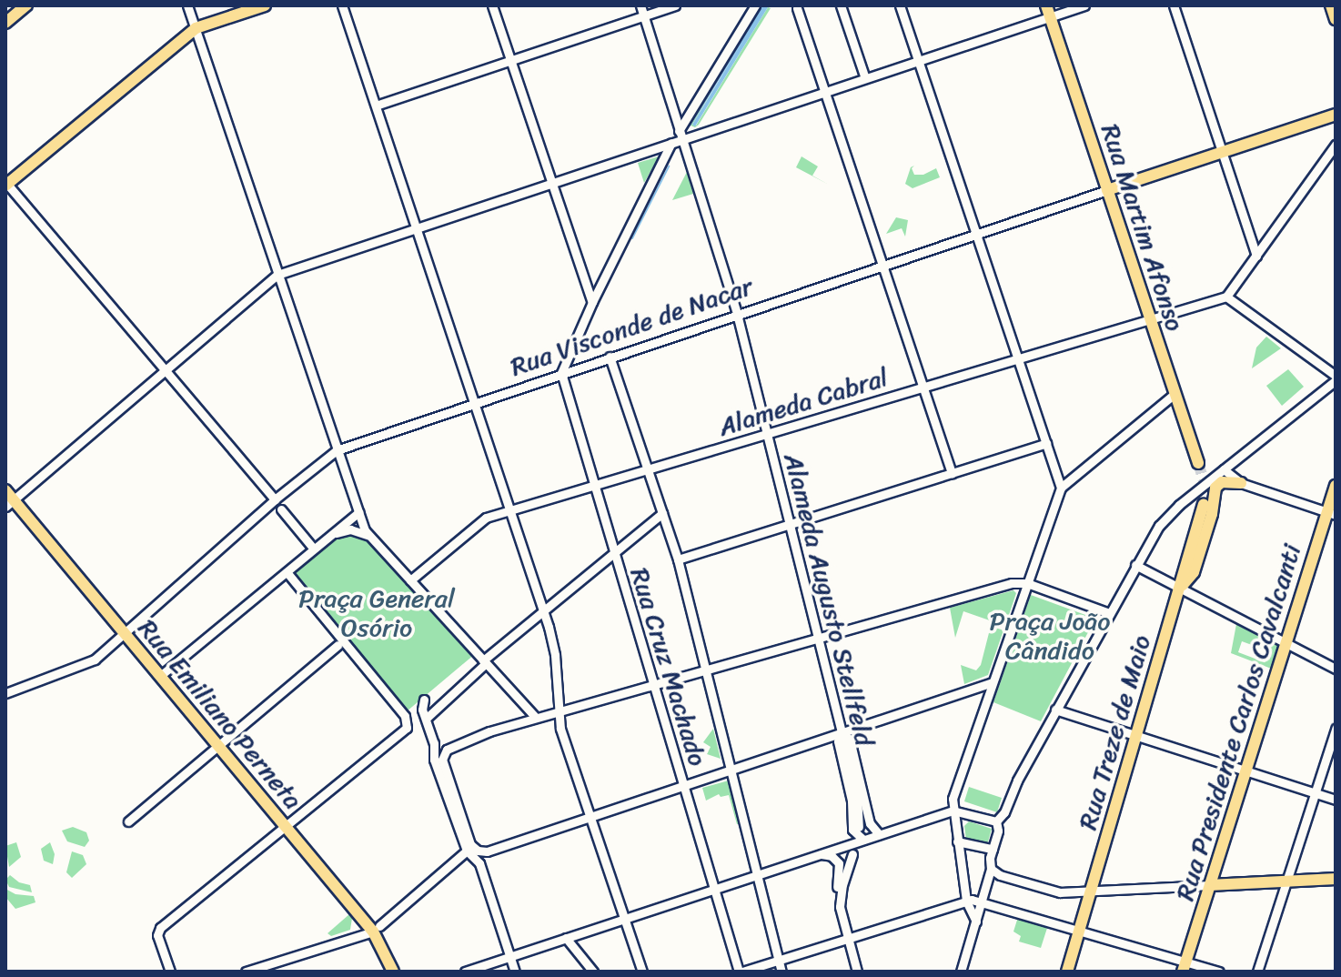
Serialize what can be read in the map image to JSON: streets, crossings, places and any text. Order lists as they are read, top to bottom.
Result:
{
  "streets": {
    "main road": [
      "Rua Martim Afonso",
      "Rua Visconde de Nacar",
      "Rua Emiliano Perneta",
      "Rua Presidente Carlos Cavalcanti",
      "Rua Treze de Maio"
    ],
    "street": ["Alameda Cabral", "Alameda Augusto Stellfeld", "Rua Cruz Machado"]
  },
  "crossings": [
    ["Rua Martim Afonso", "Rua Visconde de Nacar"],
    ["Rua Martim Afonso", "Alameda Cabral"],
    ["Rua Visconde de Nacar", "Alameda Augusto Stellfeld"],
    ["Rua Visconde de Nacar", "Rua Cruz Machado"],
    ["Rua Visconde de Nacar", "Rua Emiliano Perneta"],
    ["Alameda Cabral", "Alameda Augusto Stellfeld"],
    ["Alameda Cabral", "Rua Cruz Machado"]
  ],
  "parks": ["Praça General Osório", "Praça João Cândido"]
}
